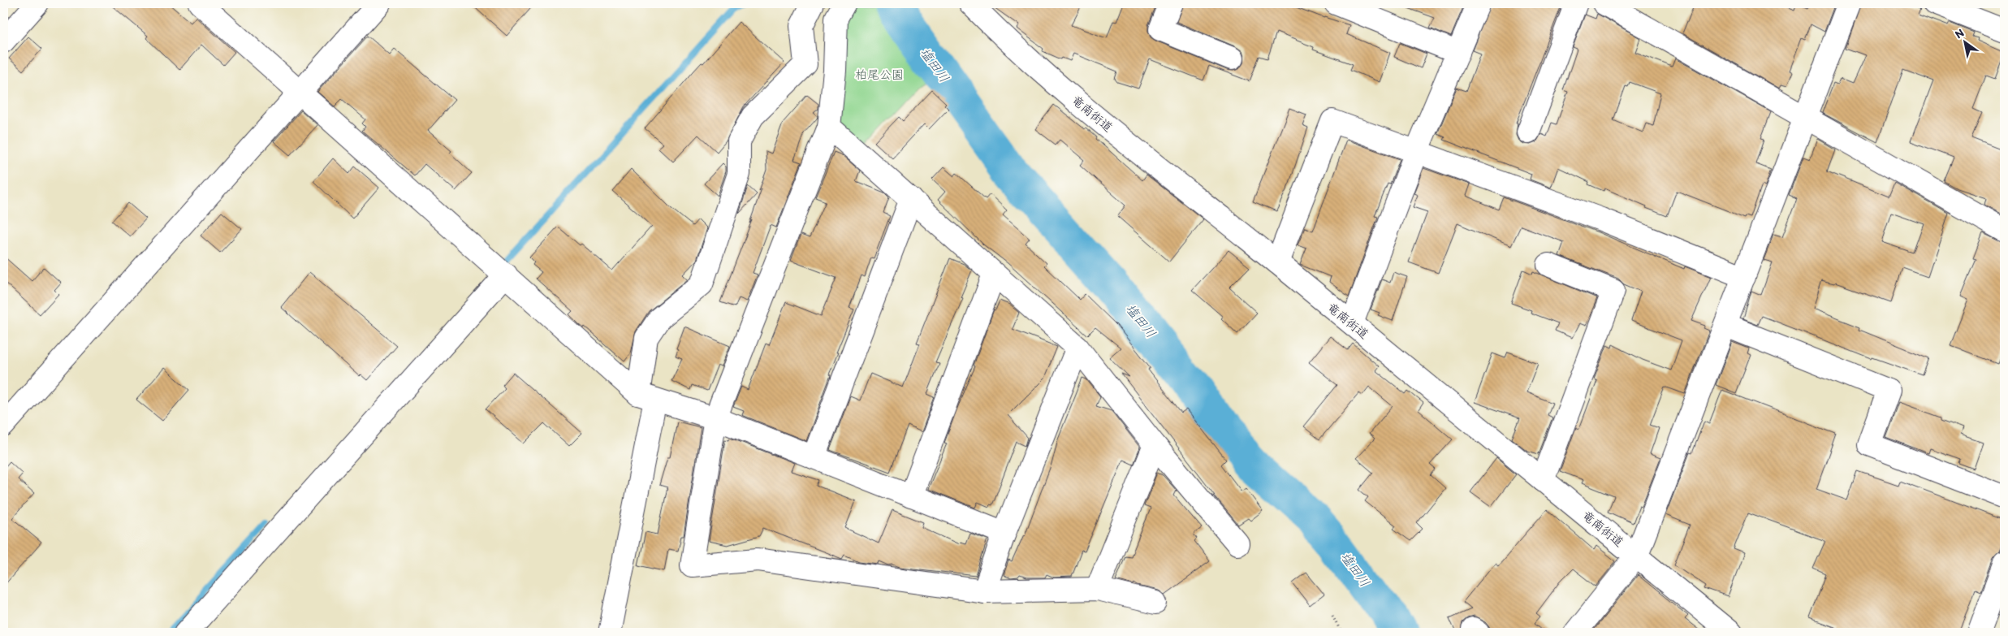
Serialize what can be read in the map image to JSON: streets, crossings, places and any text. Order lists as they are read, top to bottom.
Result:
{
  "streets": {
    "street": ["竜南街道"]
  },
  "water": ["塩田川"],
  "parks": ["柏尾公園"],
  "north": "top left"
}
